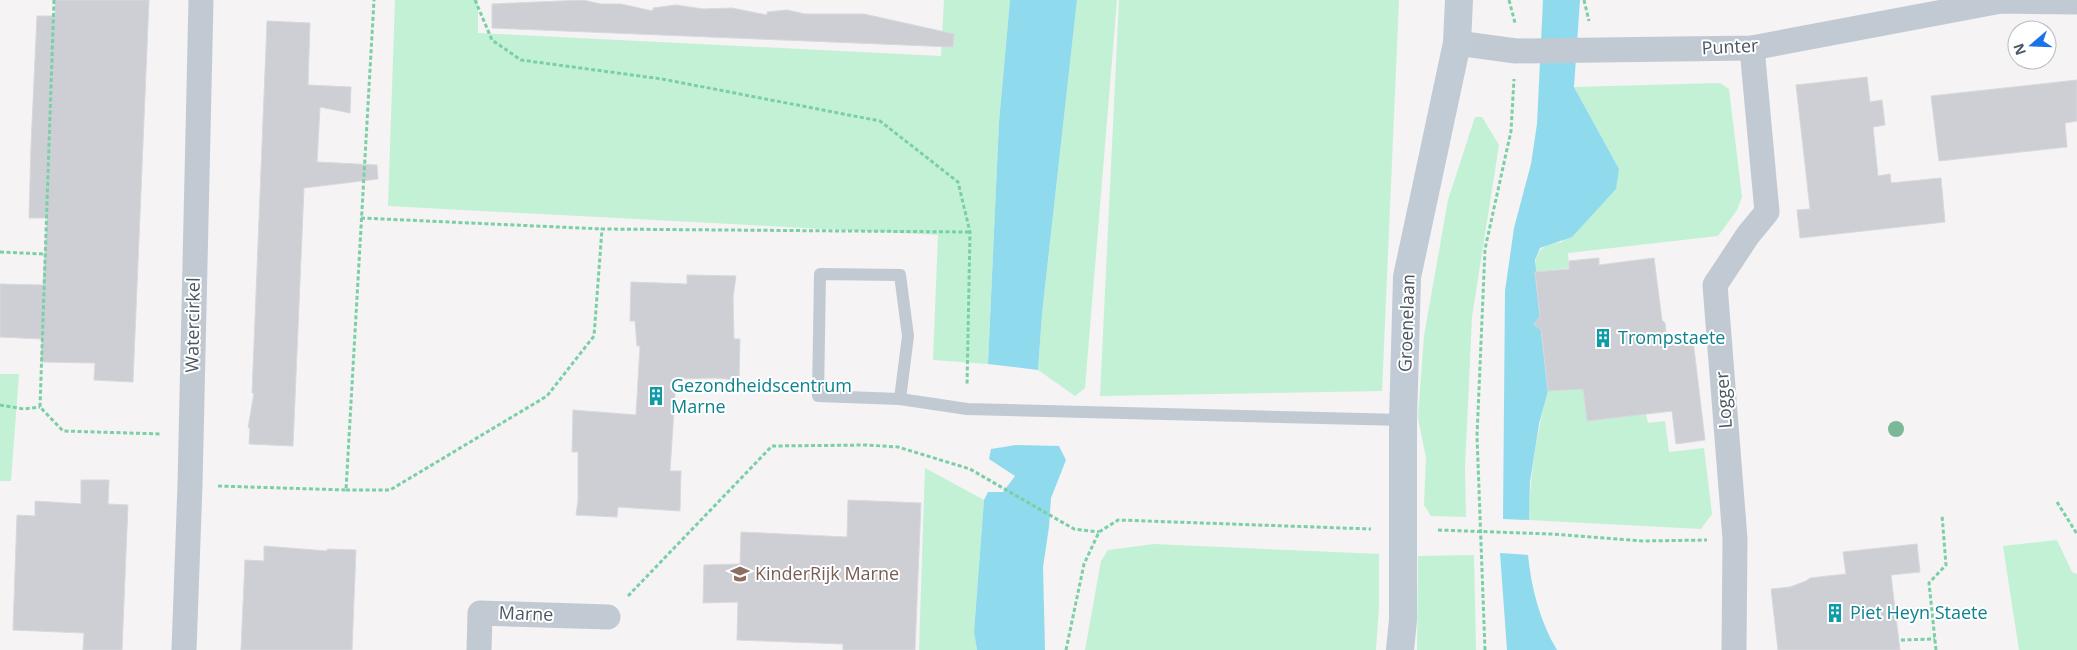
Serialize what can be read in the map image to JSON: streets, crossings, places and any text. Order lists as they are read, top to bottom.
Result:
{
  "streets": {
    "street": [
      "Punter",
      "Groenelaan",
      "Watercirkel",
      "Logger",
      "Marne"
    ]
  },
  "crossings": [
    ["Punter", "Groenelaan"],
    ["Punter", "Logger"]
  ],
  "places": {
    "building": ["Trompstaete", "Gezondheidscentrum Marne", "Piet Heyn Staete"],
    "school or university": ["KinderRijk Marne"]
  },
  "north": "left"
}
